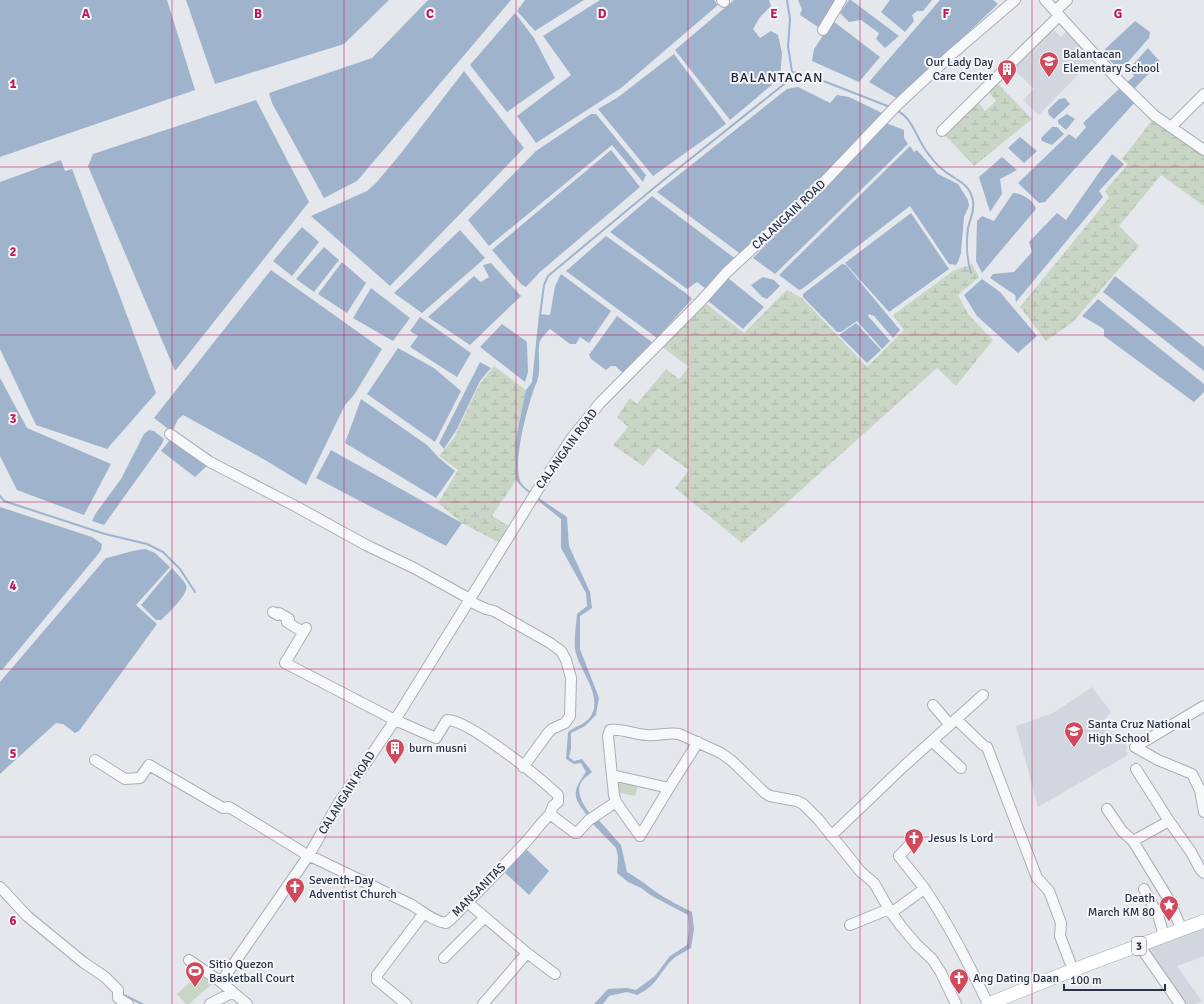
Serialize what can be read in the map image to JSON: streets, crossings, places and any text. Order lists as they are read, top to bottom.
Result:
{
  "streets": {
    "main road": ["3"],
    "street": ["CALANGAIN ROAD", "MANSANITAS"]
  },
  "crossings": [
    ["CALANGAIN ROAD", "MANSANITAS"]
  ],
  "districts": ["BALANTACAN"],
  "places": {
    "school or university": ["Balantacan Elementary School", "Santa Cruz National High School"],
    "building": ["Our Lady Day Care Center", "burn musni"],
    "church": ["Jesus Is Lord", "Seventh-Day Adventist Church", "Ang Dating Daan"],
    "place": ["Death March KM 80"],
    "sports": ["Sitio Quezon Basketball Court"]
  },
  "scale_bar": "100 m",
  "grid": {
    "columns": [
      "A",
      "B",
      "C",
      "D",
      "E",
      "F",
      "G"
    ],
    "rows": [
      "1",
      "2",
      "3",
      "4",
      "5",
      "6"
    ]
  }
}
